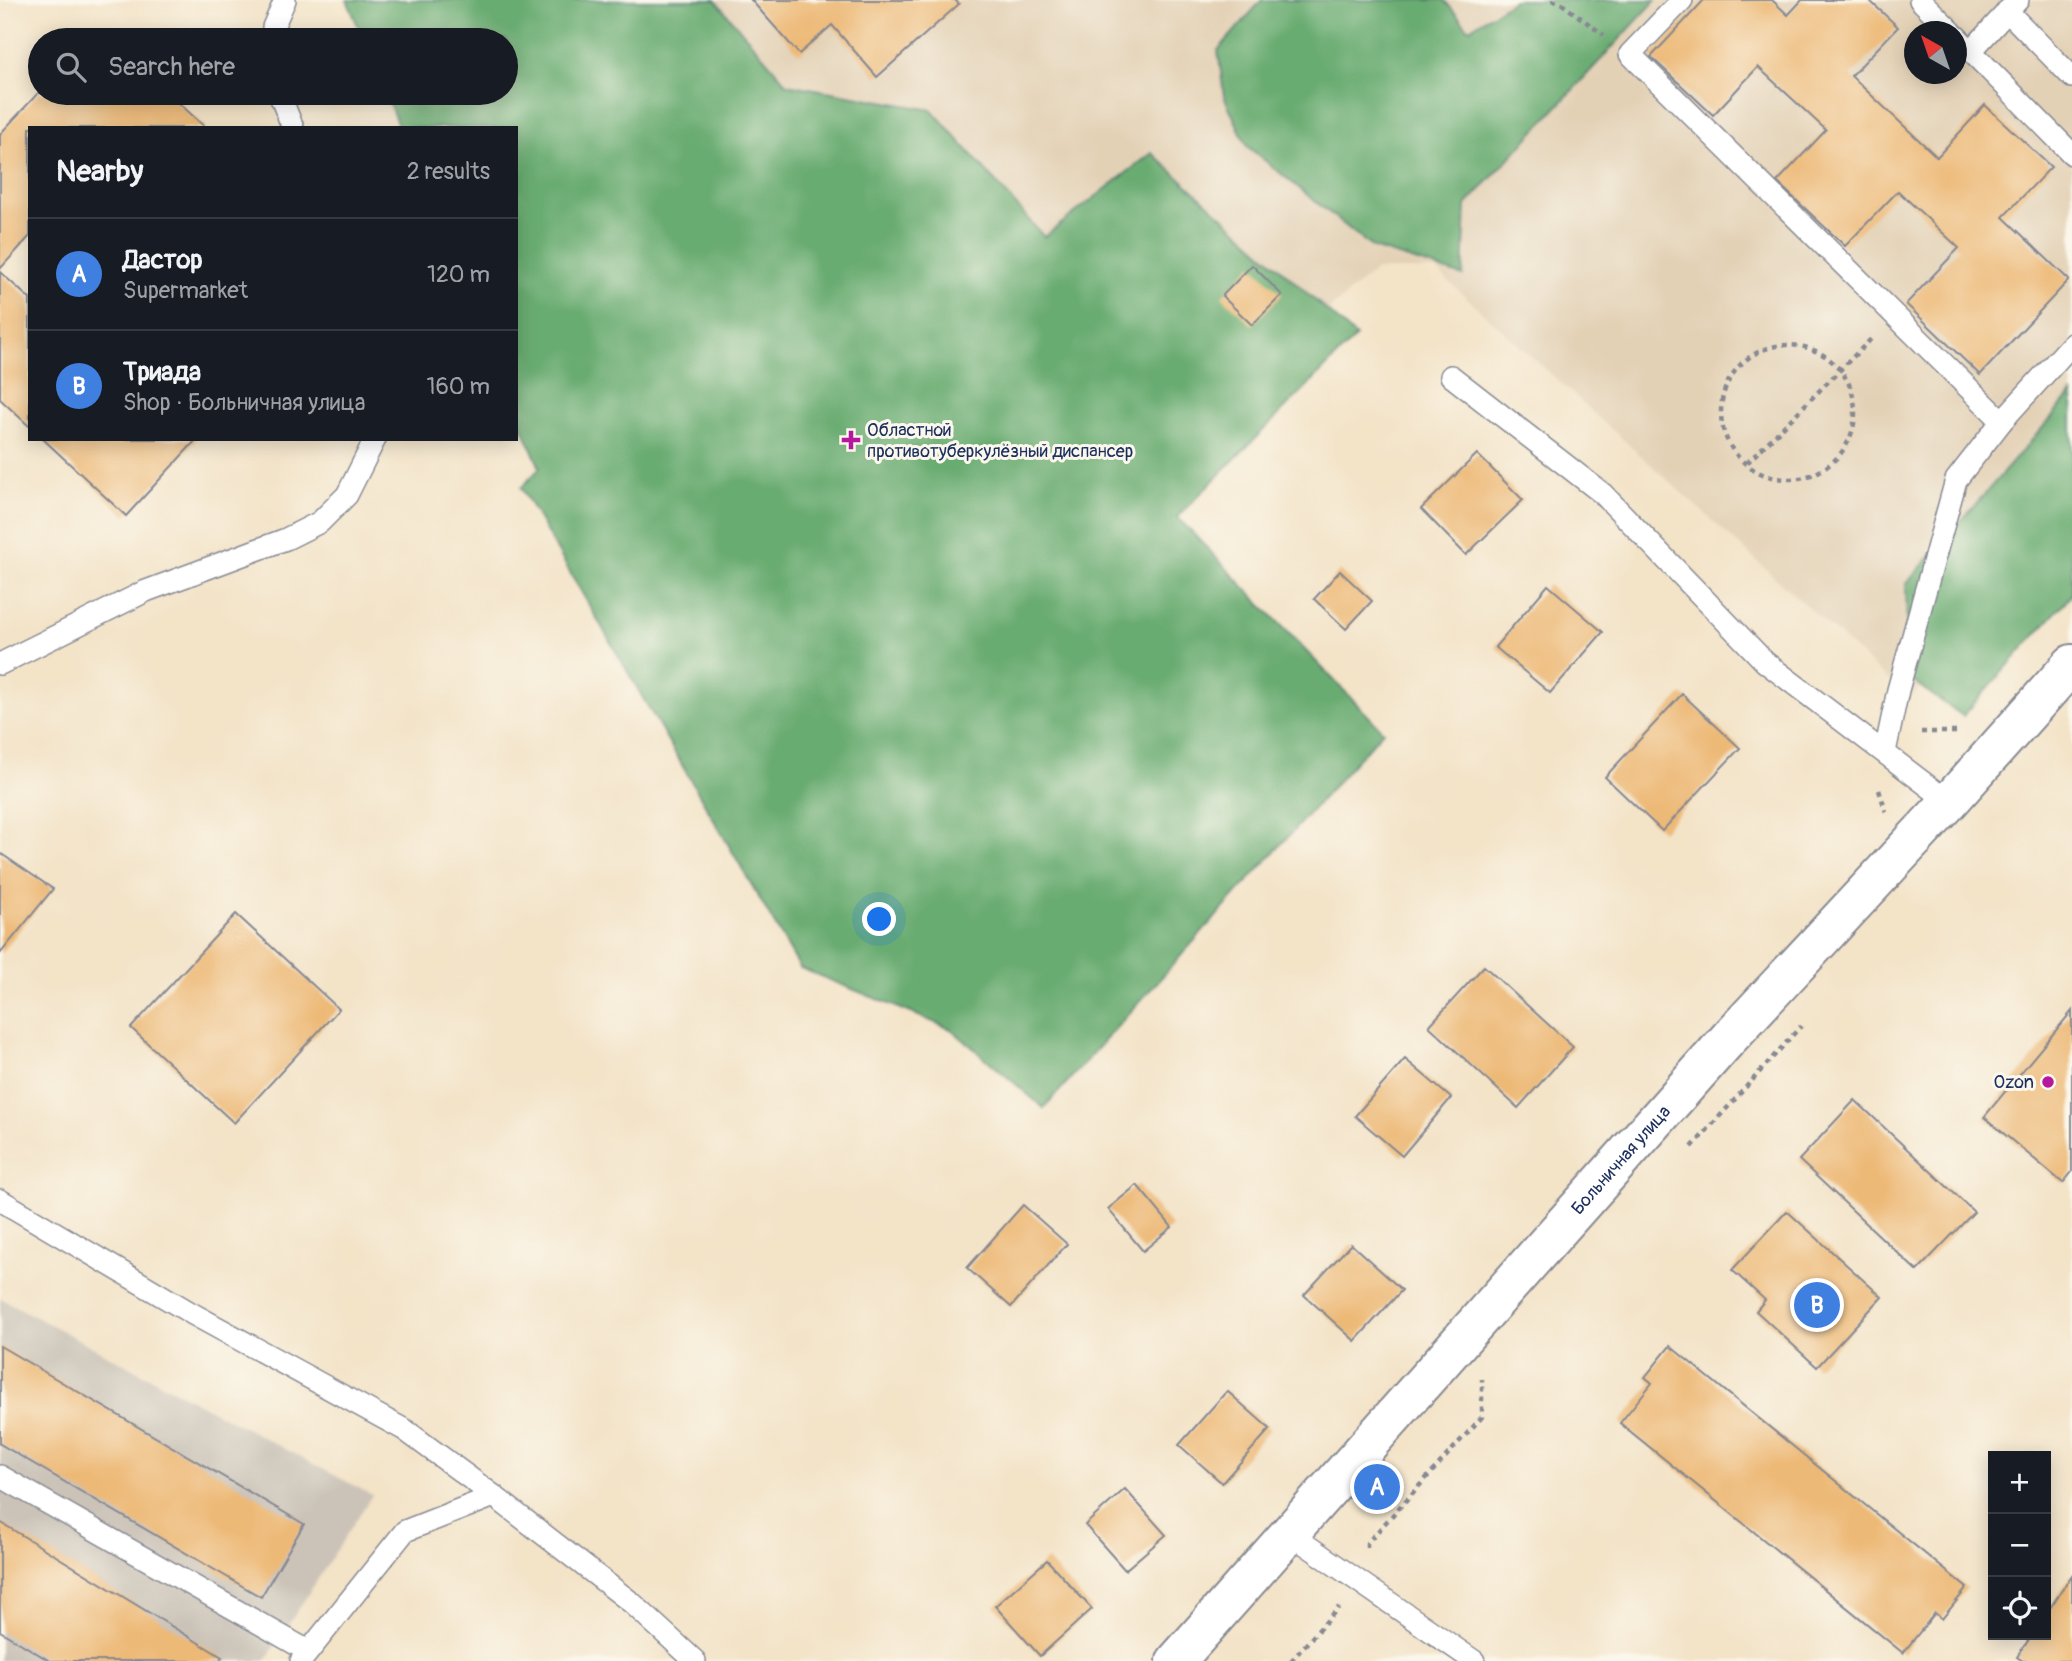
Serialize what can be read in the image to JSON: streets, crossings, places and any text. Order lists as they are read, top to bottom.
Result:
{
  "streets": {
    "street": ["Больничная улица"]
  },
  "places": {
    "health": ["Областной противотуберкулёзный диспансер"],
    "other": ["Ozon"]
  },
  "north": "top left",
  "page": {
    "search": "Search here",
    "heading": ["Nearby", "2 results"],
    "list": [
      {
        "mark": "A",
        "name": "Дастор",
        "note": "Supermarket",
        "value": "120 m"
      },
      {
        "mark": "B",
        "name": "Триада",
        "note": "Shop · Больничная улица",
        "value": "160 m"
      }
    ],
    "pins": ["B", "A"],
    "map_buttons": ["+", "−"]
  }
}
